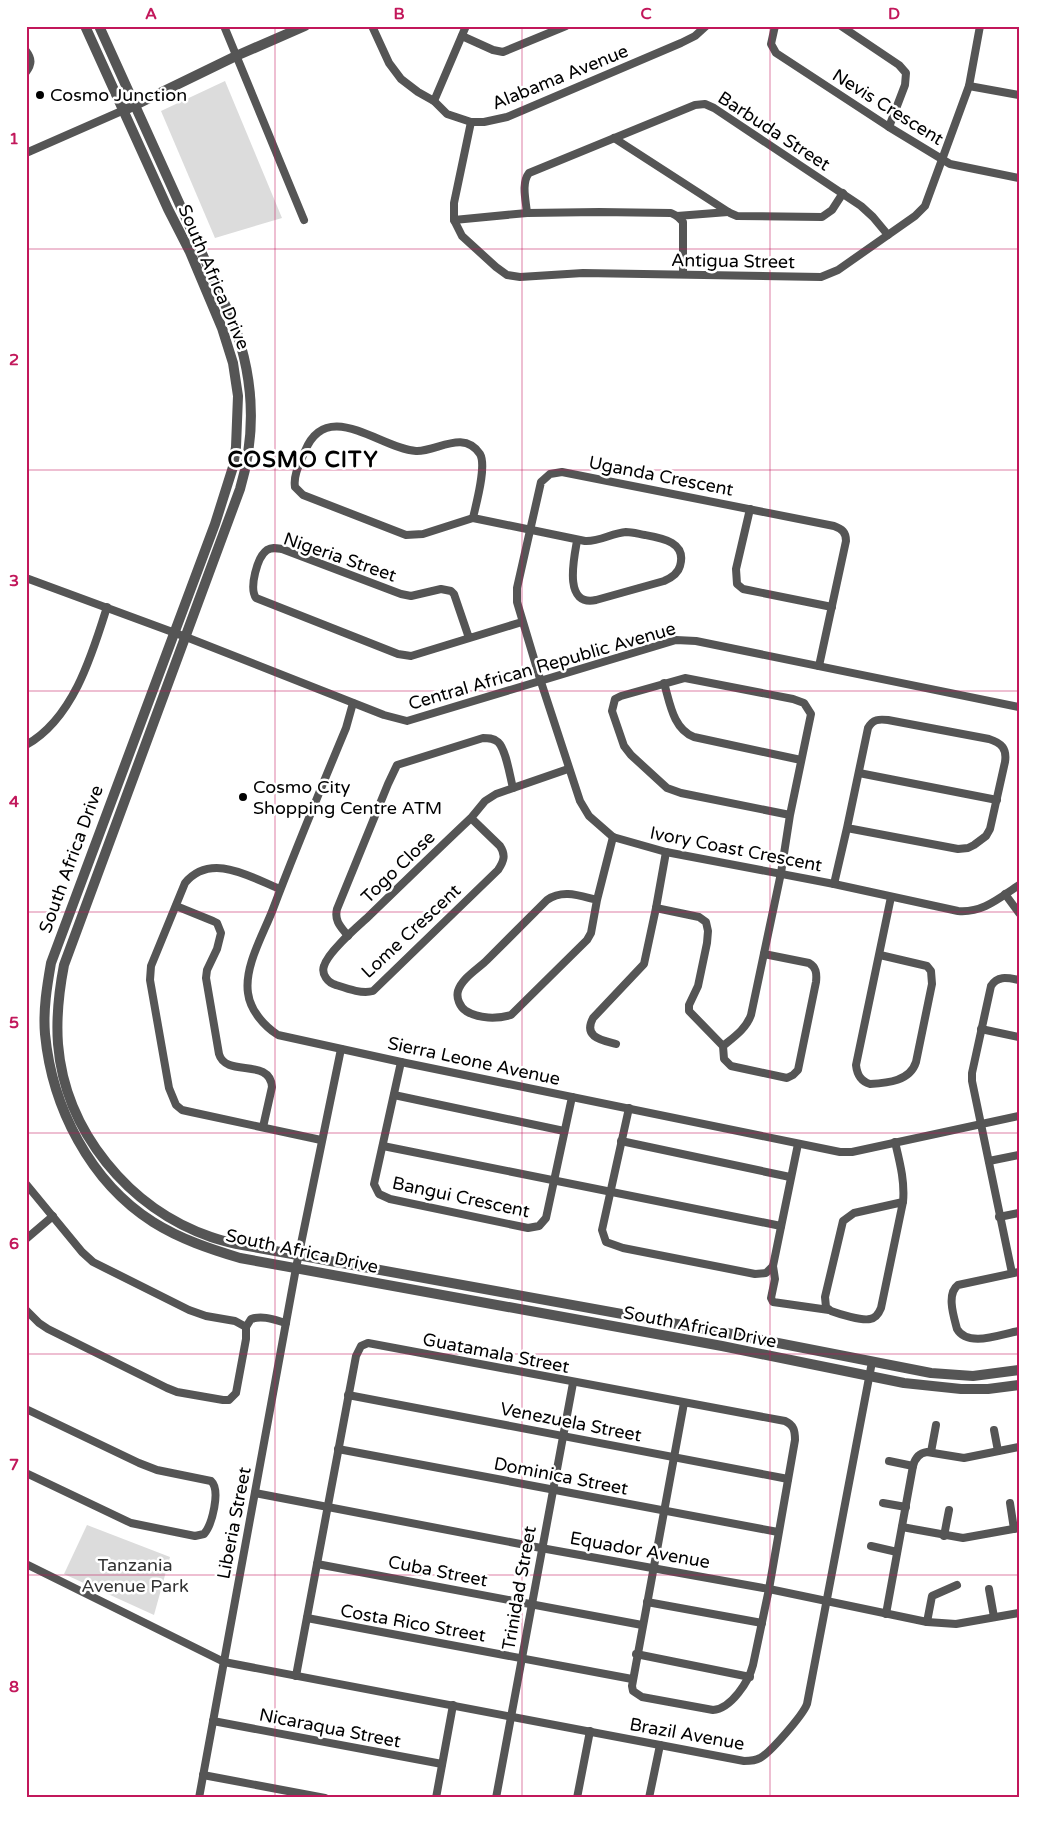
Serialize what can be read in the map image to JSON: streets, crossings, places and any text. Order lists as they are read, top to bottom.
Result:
{
  "streets": {
    "street": [
      "Alabama Avenue",
      "Nevis Crescent",
      "Barbuda Street",
      "Antigua Street",
      "South Africa Drive",
      "Uganda Crescent",
      "Nigeria Street",
      "Central African Republic Avenue",
      "Ivory Coast Crescent",
      "Togo Close",
      "Lome Crescent",
      "Sierra Leone Avenue",
      "Bangui Crescent",
      "Guatamala Street",
      "Venezuela Street",
      "Dominica Street",
      "Liberia Street",
      "Equador Avenue",
      "Cuba Street",
      "Trinidad Street",
      "Costa Rico Street",
      "Nicaraqua Street",
      "Brazil Avenue"
    ]
  },
  "crossings": [
    ["Nevis Crescent", "Antigua Street"],
    ["Barbuda Street", "Antigua Street"],
    ["South Africa Drive", "Central African Republic Avenue"],
    ["South Africa Drive", "Liberia Street"],
    ["South Africa Drive", "Brazil Avenue"],
    ["Uganda Crescent", "Nigeria Street"],
    ["Uganda Crescent", "Central African Republic Avenue"],
    ["Uganda Crescent", "Ivory Coast Crescent"],
    ["Central African Republic Avenue", "Ivory Coast Crescent"],
    ["Central African Republic Avenue", "Sierra Leone Avenue"],
    ["Ivory Coast Crescent", "Togo Close"],
    ["Togo Close", "Lome Crescent"],
    ["Sierra Leone Avenue", "Bangui Crescent"],
    ["Sierra Leone Avenue", "Liberia Street"],
    ["Guatamala Street", "Venezuela Street"],
    ["Guatamala Street", "Dominica Street"],
    ["Guatamala Street", "Equador Avenue"],
    ["Guatamala Street", "Cuba Street"],
    ["Guatamala Street", "Trinidad Street"],
    ["Guatamala Street", "Costa Rico Street"],
    ["Guatamala Street", "Brazil Avenue"],
    ["Venezuela Street", "Trinidad Street"],
    ["Dominica Street", "Trinidad Street"],
    ["Liberia Street", "Equador Avenue"],
    ["Liberia Street", "Nicaraqua Street"],
    ["Liberia Street", "Brazil Avenue"],
    ["Equador Avenue", "Trinidad Street"],
    ["Equador Avenue", "Brazil Avenue"],
    ["Cuba Street", "Trinidad Street"],
    ["Trinidad Street", "Costa Rico Street"],
    ["Trinidad Street", "Brazil Avenue"]
  ],
  "districts": ["COSMO CITY"],
  "parks": ["Tanzania Avenue Park"],
  "places": ["Cosmo Junction", "Cosmo City Shopping Centre ATM"],
  "grid": {
    "columns": [
      "A",
      "B",
      "C",
      "D"
    ],
    "rows": [
      "1",
      "2",
      "3",
      "4",
      "5",
      "6",
      "7",
      "8"
    ]
  }
}
